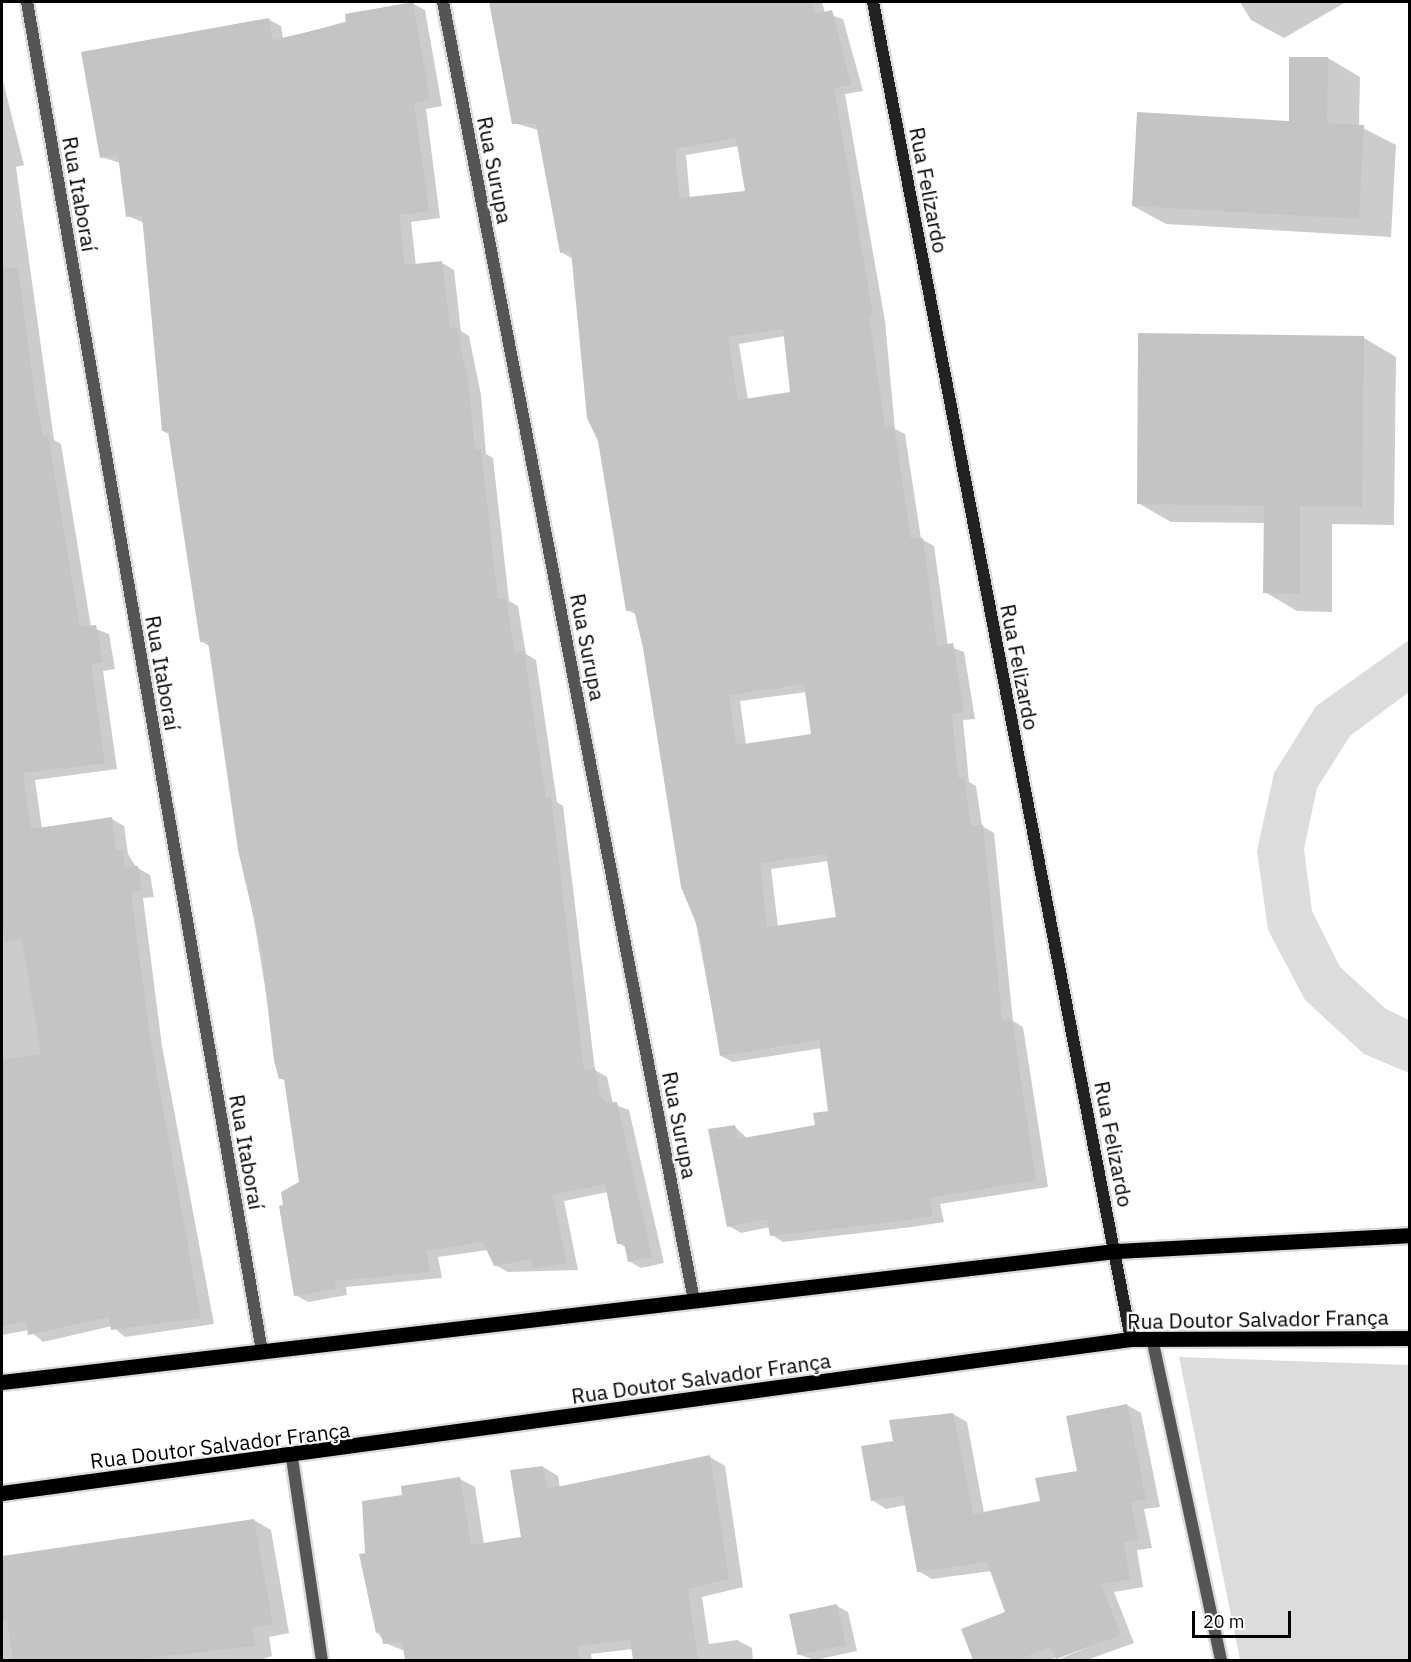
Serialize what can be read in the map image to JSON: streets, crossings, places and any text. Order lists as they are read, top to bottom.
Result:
{
  "streets": {
    "main road": ["Rua Felizardo", "Rua Doutor Salvador França"],
    "street": ["Rua Surupa", "Rua Itaboraí"]
  },
  "crossings": [
    ["Rua Felizardo", "Rua Doutor Salvador França"]
  ],
  "scale_bar": "20 m"
}
